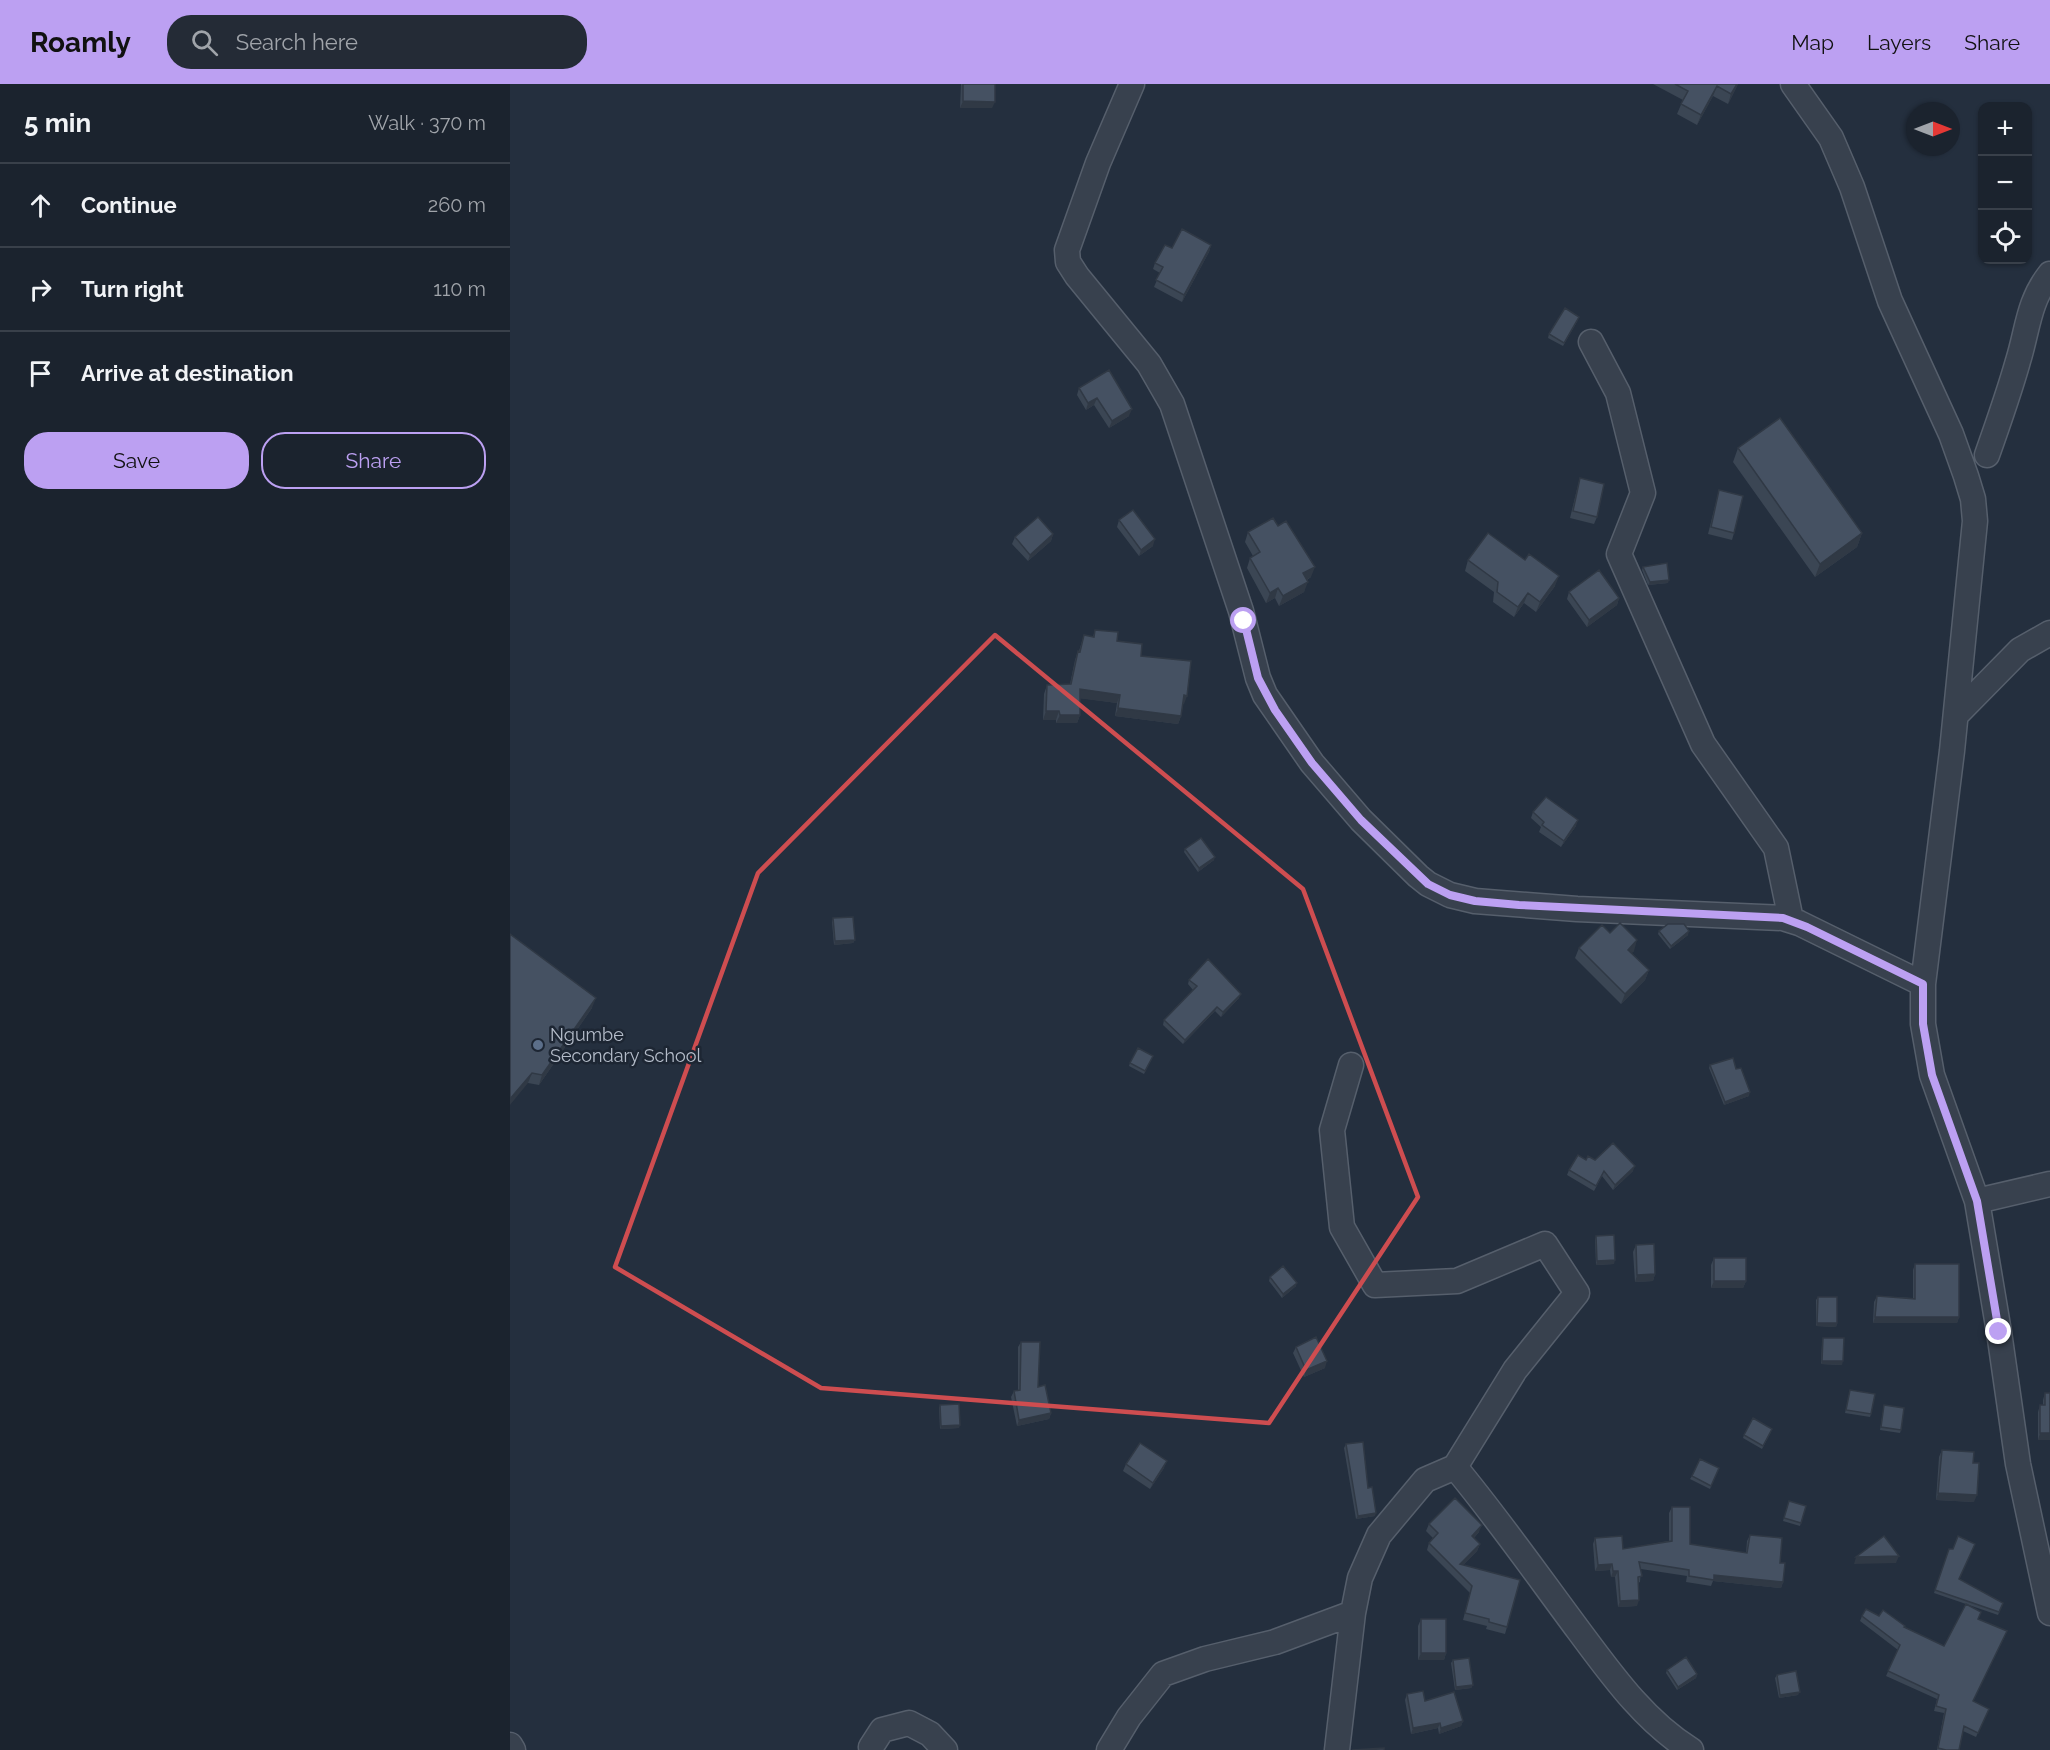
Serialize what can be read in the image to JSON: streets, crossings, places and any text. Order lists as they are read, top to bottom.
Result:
{
  "places": ["Ngumbe Secondary School"],
  "north": "right",
  "page": {
    "header": "Roamly",
    "search": "Search here",
    "nav": ["Map", "Layers", "Share"],
    "heading": ["5 min", "Walk · 370 m"],
    "map_buttons": ["+", "−"],
    "list": [
      ["Continue", "260 m"],
      ["Turn right", "110 m"],
      "Arrive at destination"
    ],
    "buttons": ["Save", "Share"]
  }
}
